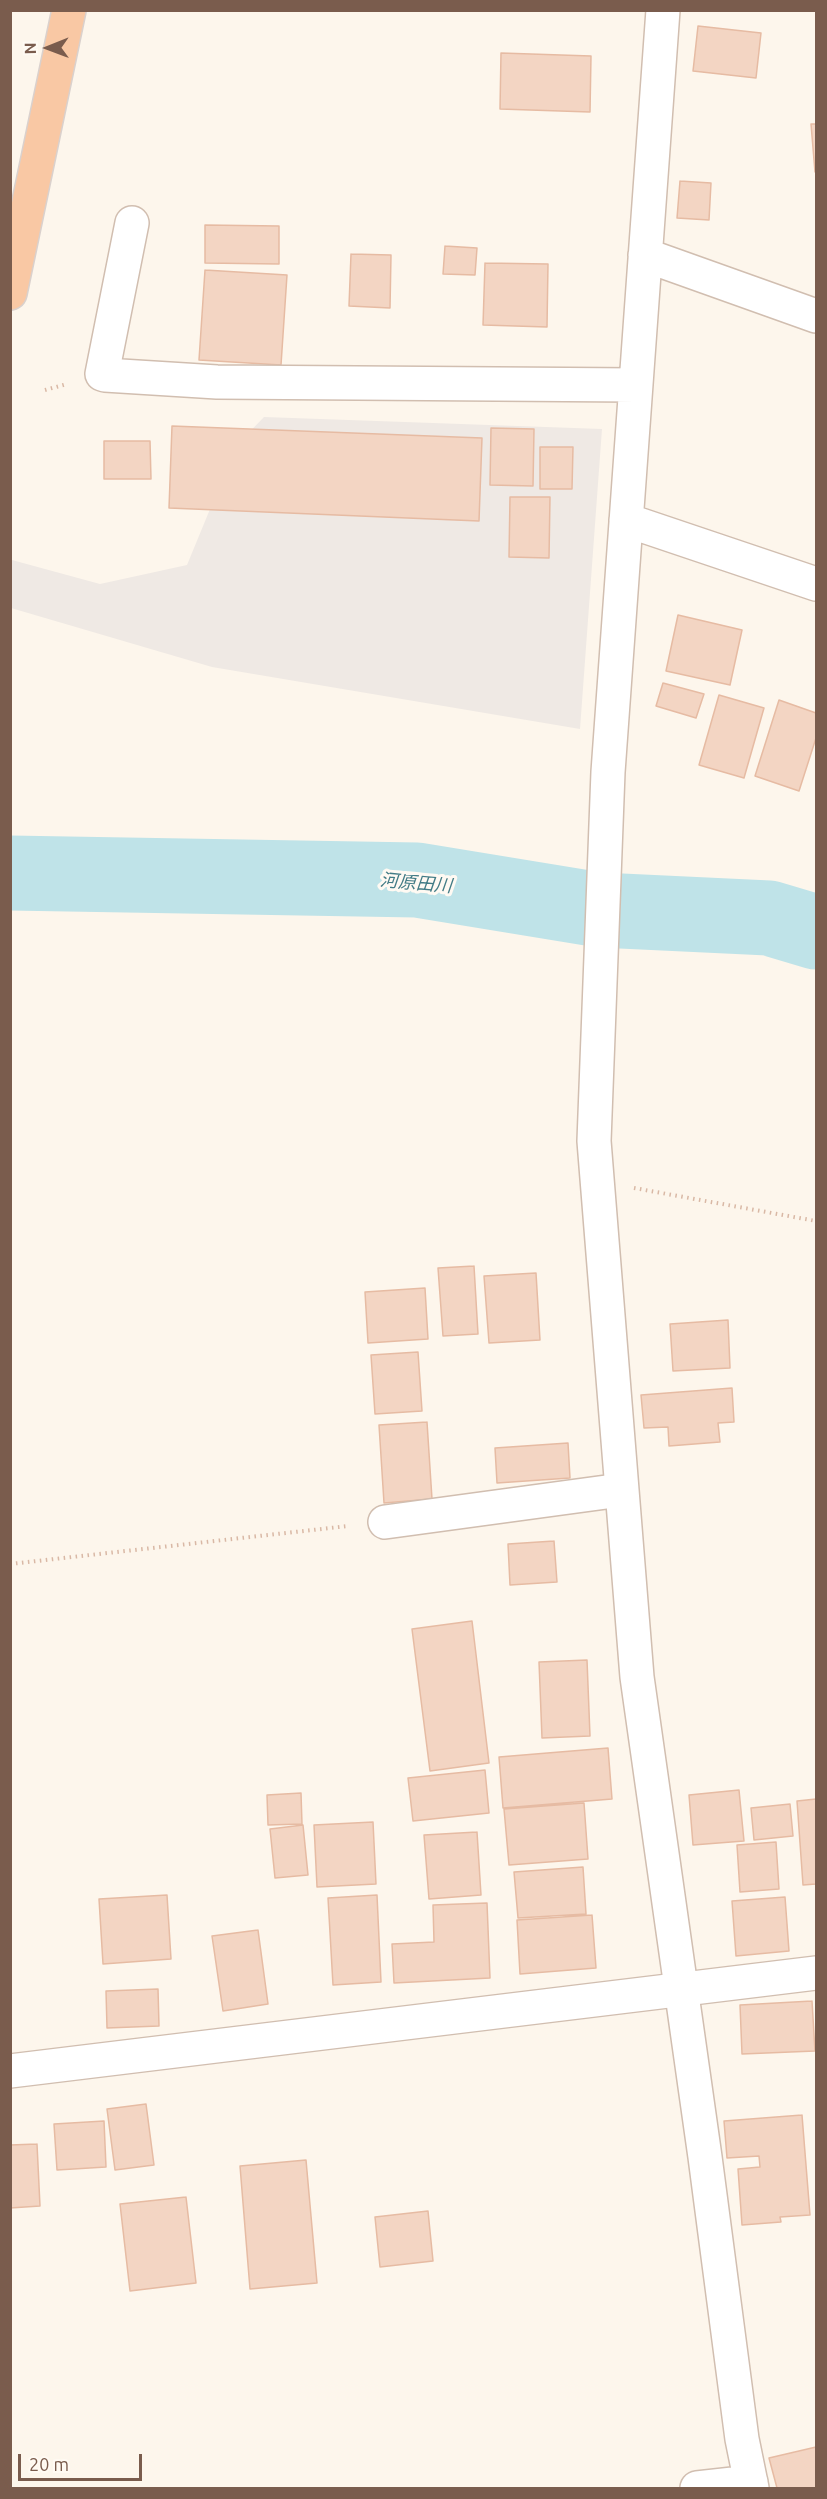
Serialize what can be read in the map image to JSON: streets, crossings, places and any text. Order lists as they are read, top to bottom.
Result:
{
  "water": ["河原田川"],
  "scale_bar": "20 m",
  "north": "left"
}
